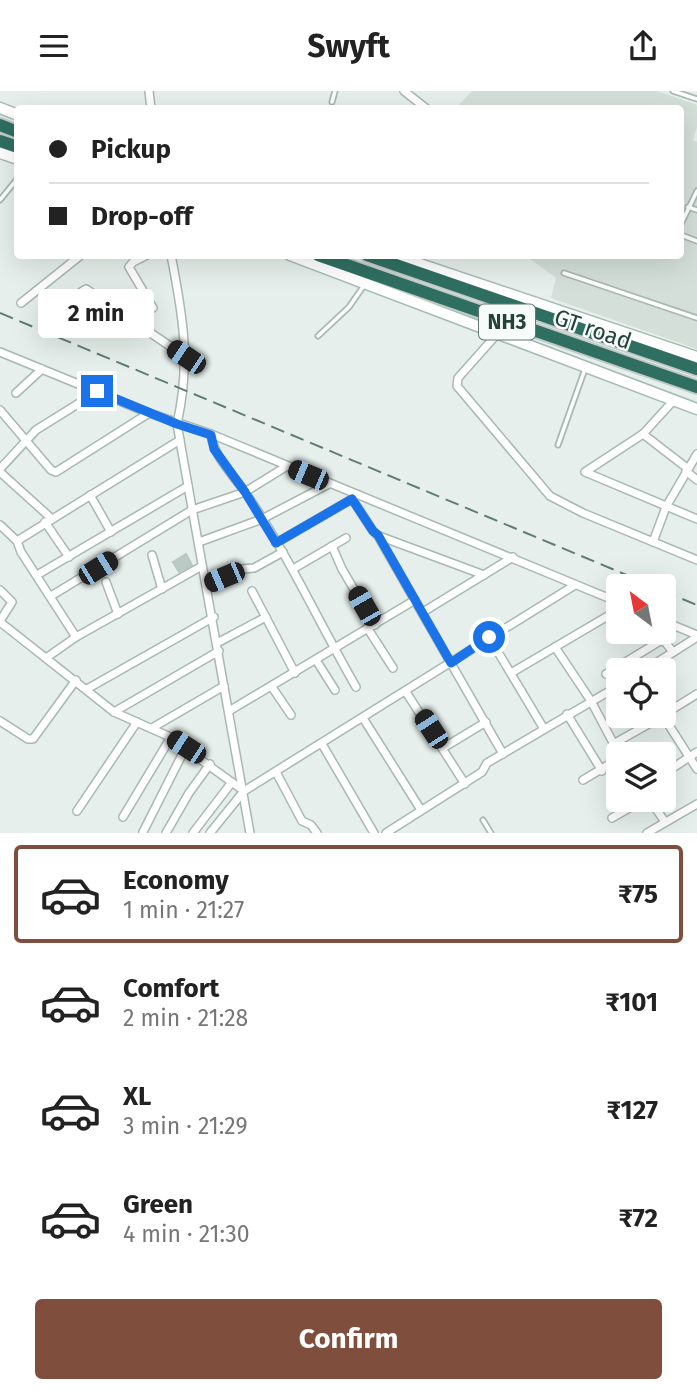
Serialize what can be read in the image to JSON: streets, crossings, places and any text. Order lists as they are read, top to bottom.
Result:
{
  "streets": {
    "highway": ["NH3", "GT road"]
  },
  "north": "top left",
  "page": {
    "header": "Swyft",
    "banner": ["Pickup", "Drop-off"],
    "bubble": "2 min",
    "list": [
      {
        "name": "Economy",
        "note": "1 min · 21:27",
        "value": "₹75"
      },
      {
        "name": "Comfort",
        "note": "2 min · 21:28",
        "value": "₹101"
      },
      {
        "name": "XL",
        "note": "3 min · 21:29",
        "value": "₹127"
      },
      {
        "name": "Green",
        "note": "4 min · 21:30",
        "value": "₹72"
      }
    ],
    "buttons": "Confirm"
  }
}
